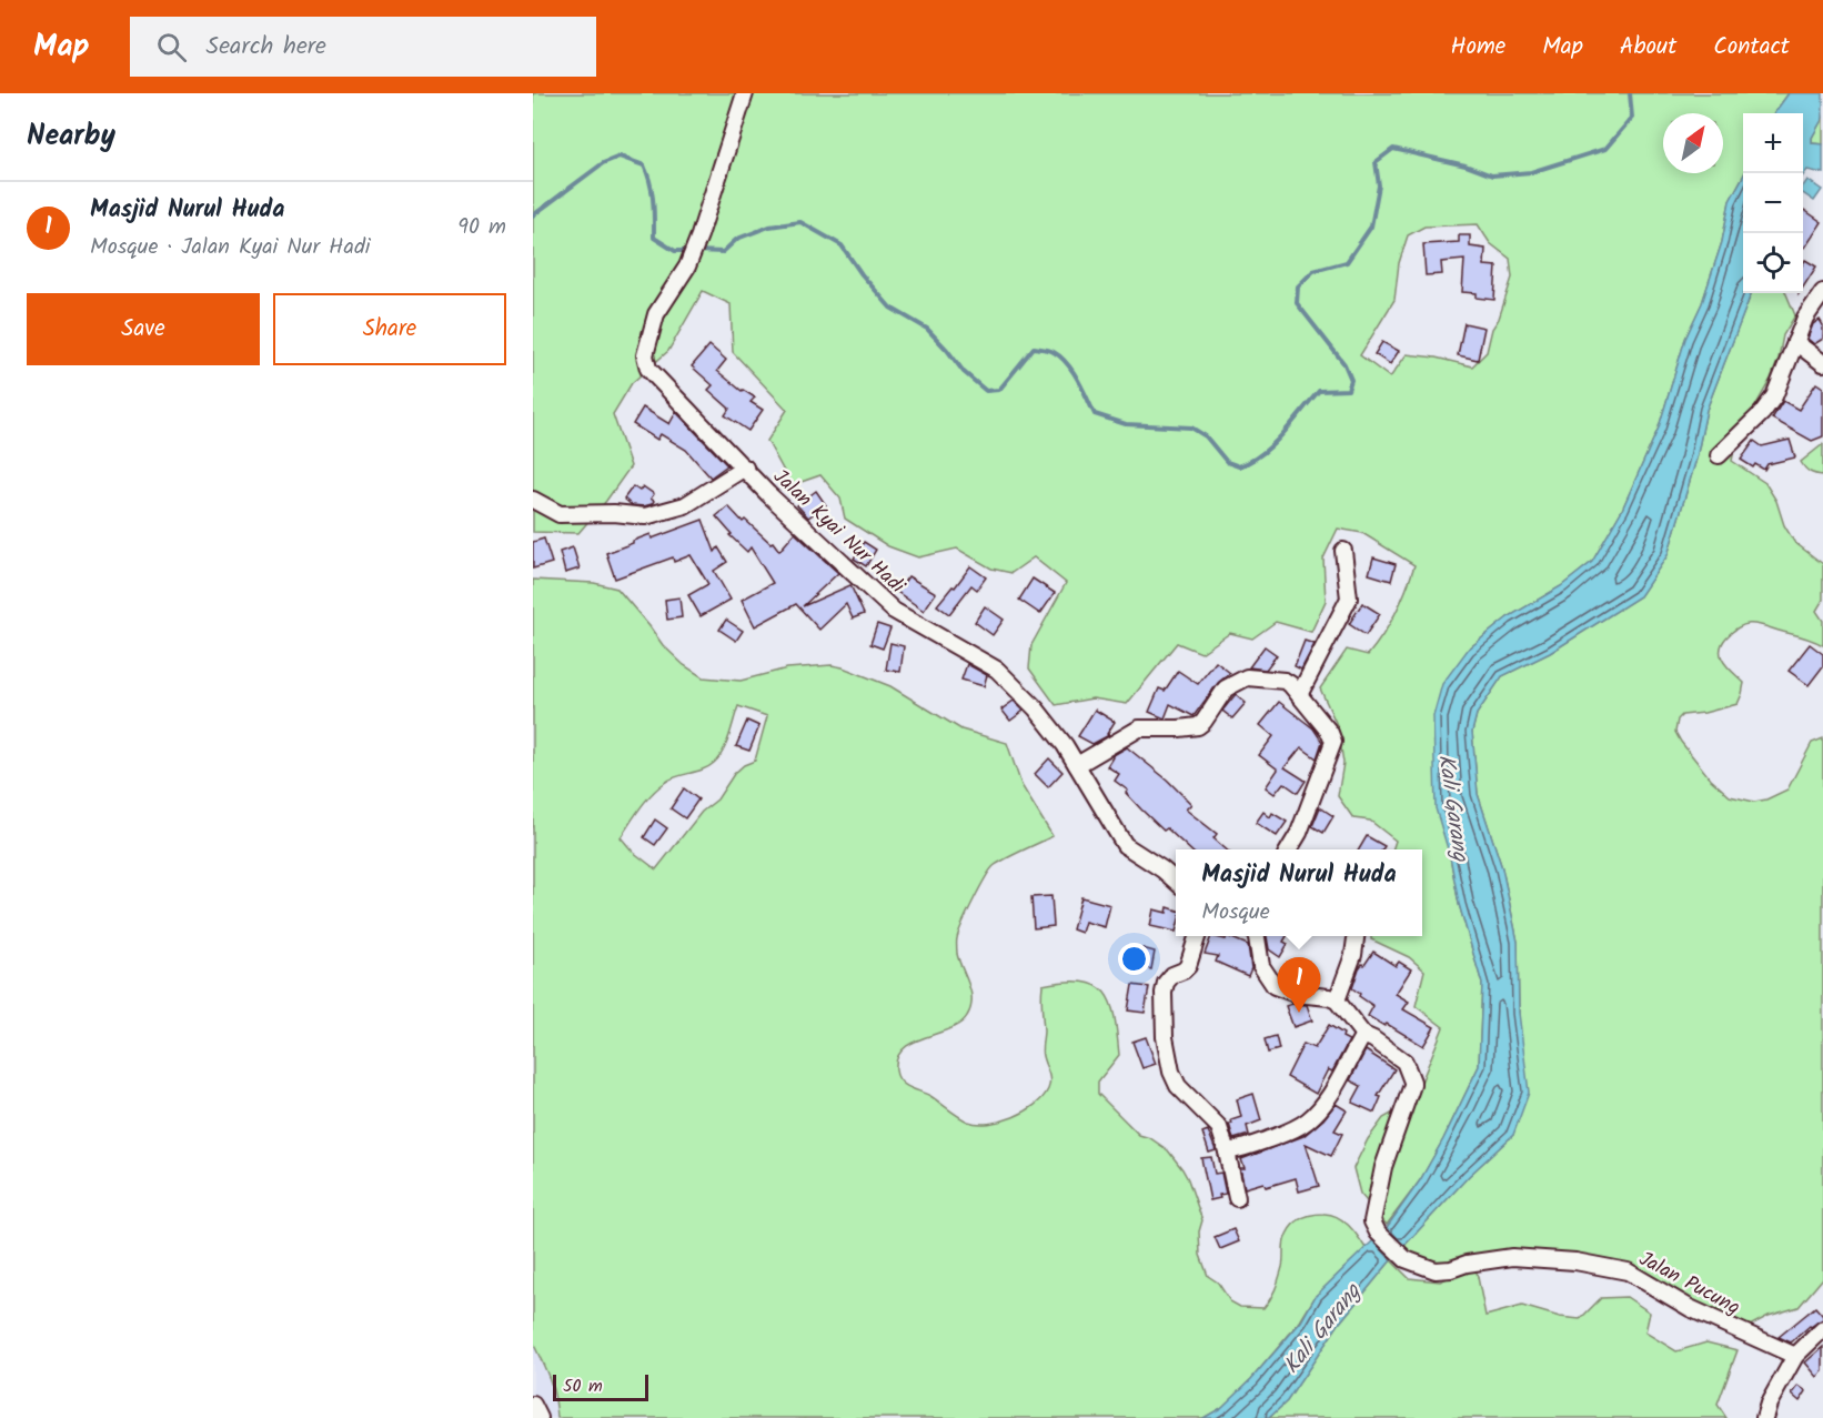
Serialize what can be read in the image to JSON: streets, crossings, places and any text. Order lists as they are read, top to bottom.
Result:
{
  "streets": {
    "street": ["Jalan Kyai Nur Hadi", "Jalan Pucung"]
  },
  "water": ["Kali Garang"],
  "scale_bar": "50 m",
  "north": "top right",
  "page": {
    "header": "Map",
    "search": "Search here",
    "nav": [
      "Home",
      "Map",
      "About",
      "Contact"
    ],
    "heading": "Nearby",
    "map_buttons": ["+", "−"],
    "list": [
      {
        "mark": "1",
        "name": "Masjid Nurul Huda",
        "note": "Mosque · Jalan Kyai Nur Hadi",
        "value": "90 m"
      }
    ],
    "buttons": ["Save", "Share"],
    "popup": ["Masjid Nurul Huda", "Mosque"],
    "pins": "1",
    "scale": "50 m"
  }
}
